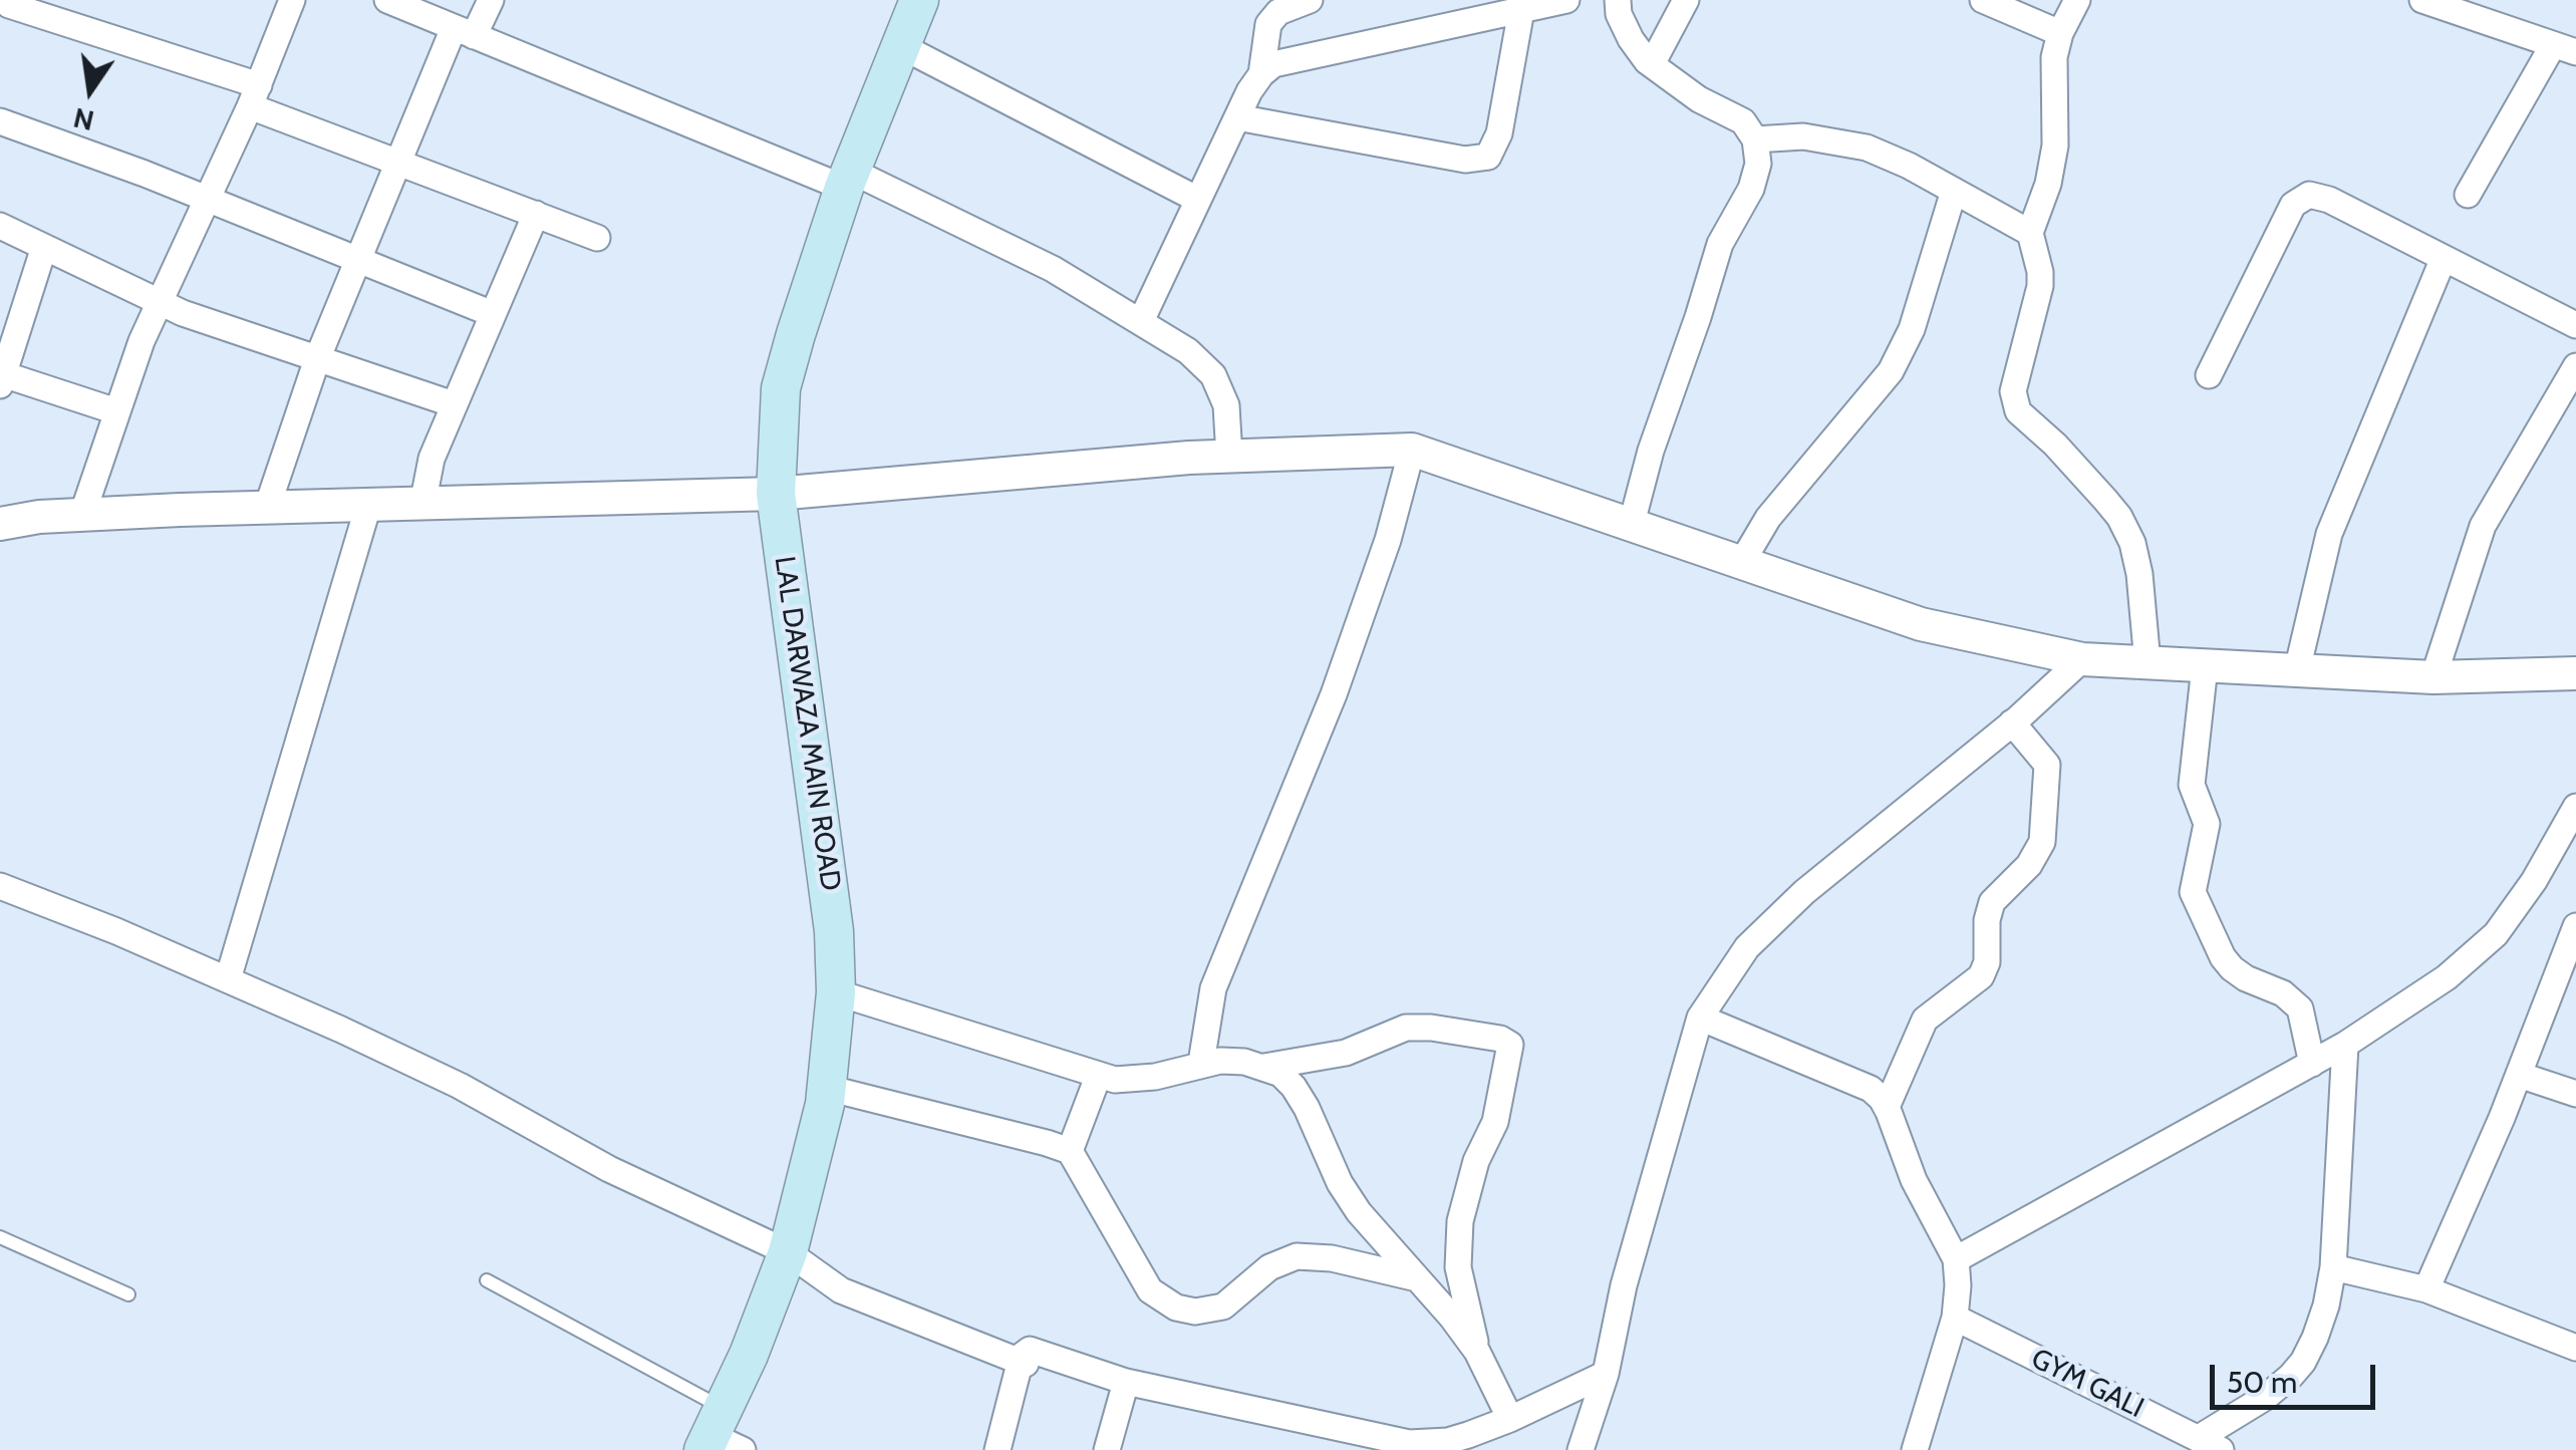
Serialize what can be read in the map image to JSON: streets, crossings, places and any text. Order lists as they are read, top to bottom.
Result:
{
  "streets": {
    "main road": ["LAL DARWAZA MAIN ROAD"],
    "street": ["GYM GALI"]
  },
  "scale_bar": "50 m",
  "north": "bottom"
}
